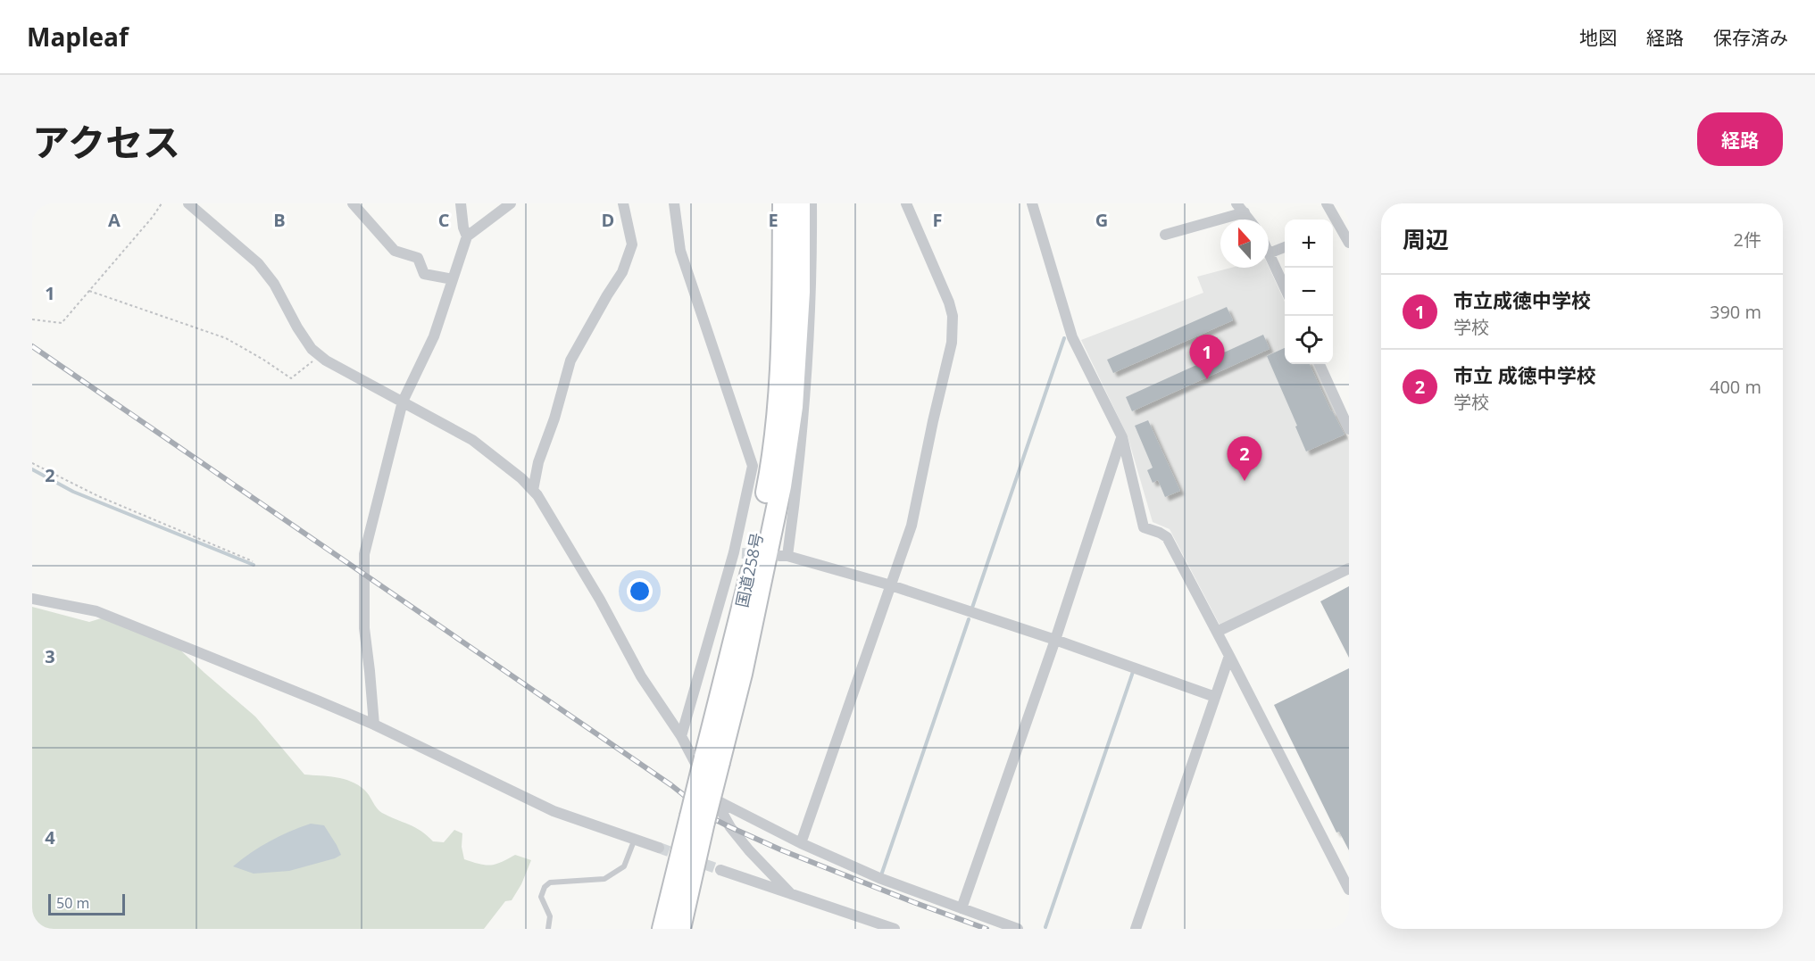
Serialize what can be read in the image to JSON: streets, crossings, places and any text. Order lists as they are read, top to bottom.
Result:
{
  "streets": {
    "highway": ["国道258号"]
  },
  "scale_bar": "50 m",
  "north": "top",
  "page": {
    "header": "Mapleaf",
    "nav": ["地図", "経路", "保存済み"],
    "title": "アクセス",
    "buttons": "経路",
    "heading": ["周辺", "2件"],
    "map_buttons": ["+", "−"],
    "list": [
      {
        "mark": "1",
        "name": "市立成徳中学校",
        "note": "学校",
        "value": "390 m"
      },
      {
        "mark": "2",
        "name": "市立 成徳中学校",
        "note": "学校",
        "value": "400 m"
      }
    ],
    "pins": ["1", "2"],
    "scale": "50 m"
  },
  "grid": {
    "columns": [
      "A",
      "B",
      "C",
      "D",
      "E",
      "F",
      "G"
    ],
    "rows": [
      "1",
      "2",
      "3",
      "4"
    ]
  }
}
